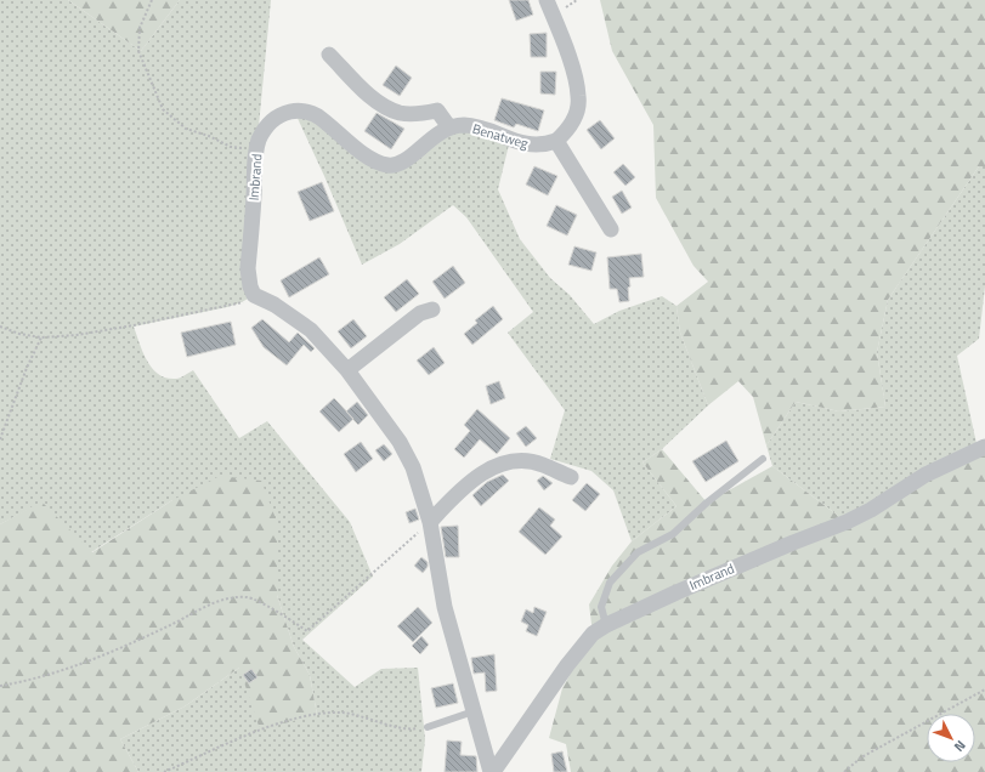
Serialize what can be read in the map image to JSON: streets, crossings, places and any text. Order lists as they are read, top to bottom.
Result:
{
  "streets": {
    "street": ["Benatweg", "Imbrand"]
  },
  "crossings": [
    ["Benatweg", "Imbrand"]
  ],
  "north": "bottom right"
}
